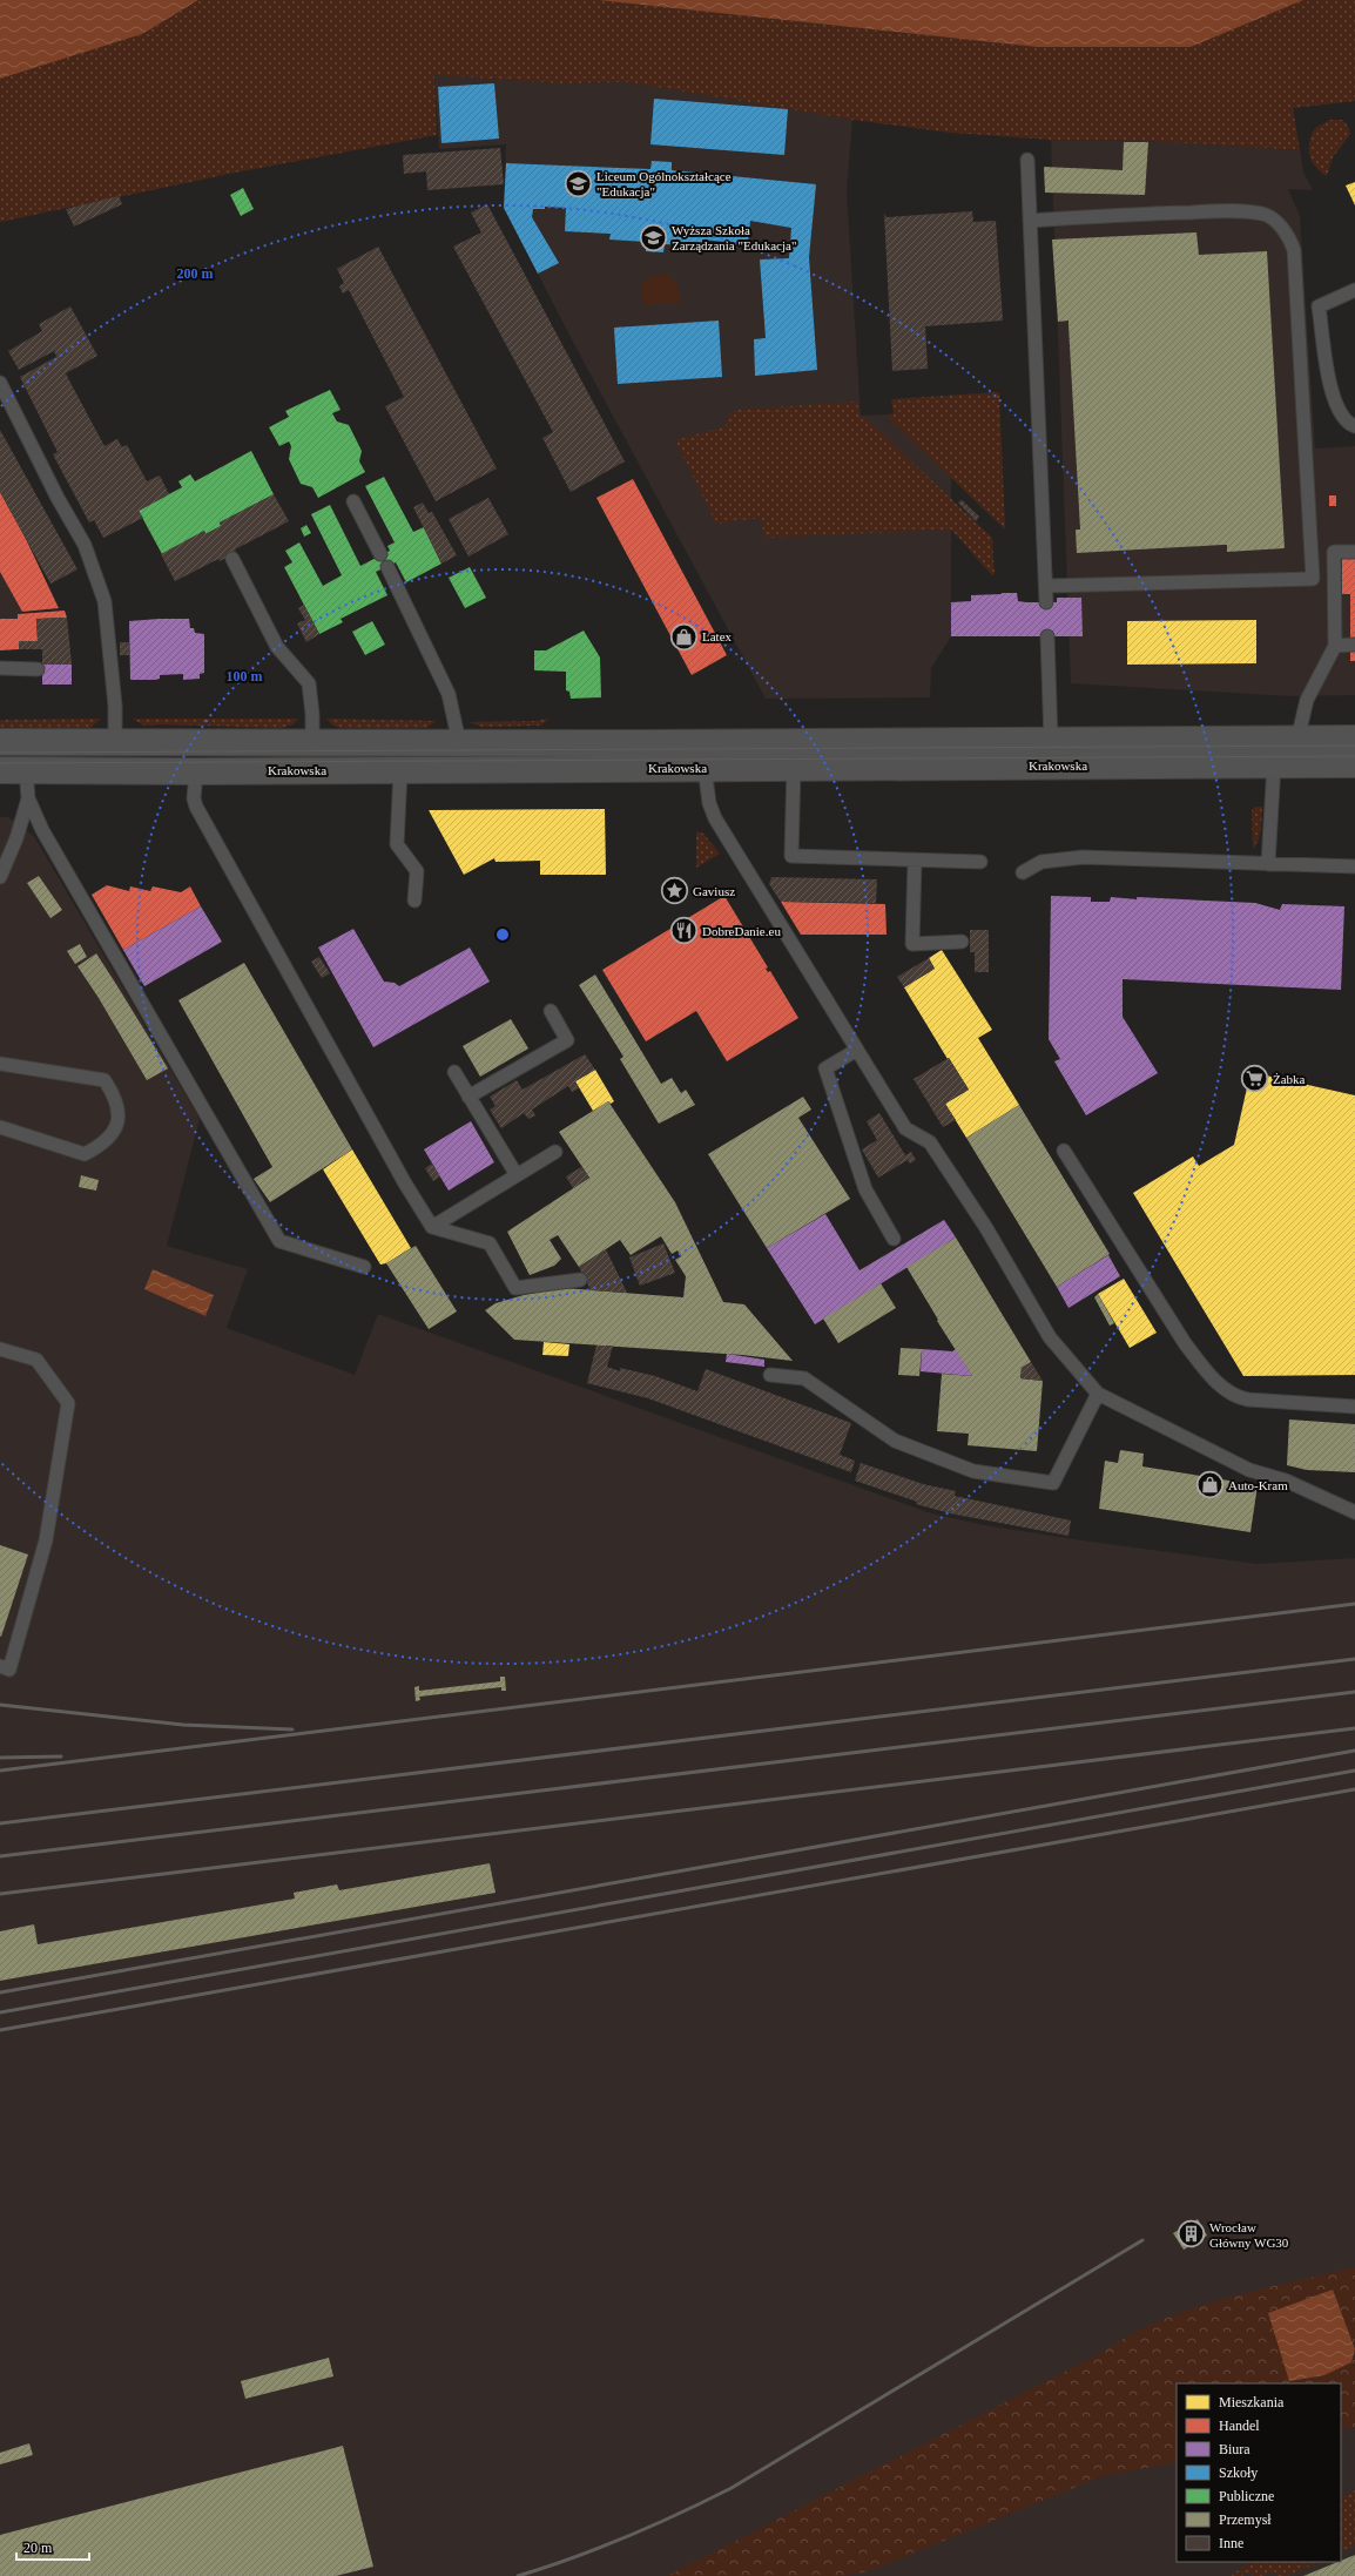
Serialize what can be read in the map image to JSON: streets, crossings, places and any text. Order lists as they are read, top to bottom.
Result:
{
  "streets": {
    "main road": ["Krakowska"]
  },
  "places": {
    "school or university": ["Liceum Ogólnokształcące \"Edukacja\"", "Wyższa Szkoła Zarządzania \"Edukacja\""],
    "shop": ["Latex", "Auto-Kram"],
    "place": ["Gaviusz"],
    "restaurant": ["DobreDanie.eu"],
    "supermarket": ["Żabka"],
    "building": ["Wrocław Główny WG30"]
  },
  "legend": [
    "Mieszkania",
    "Handel",
    "Biura",
    "Szkoły",
    "Publiczne",
    "Przemysł",
    "Inne"
  ],
  "scale_bar": "20 m",
  "rings": ["200 m", "100 m"]
}
